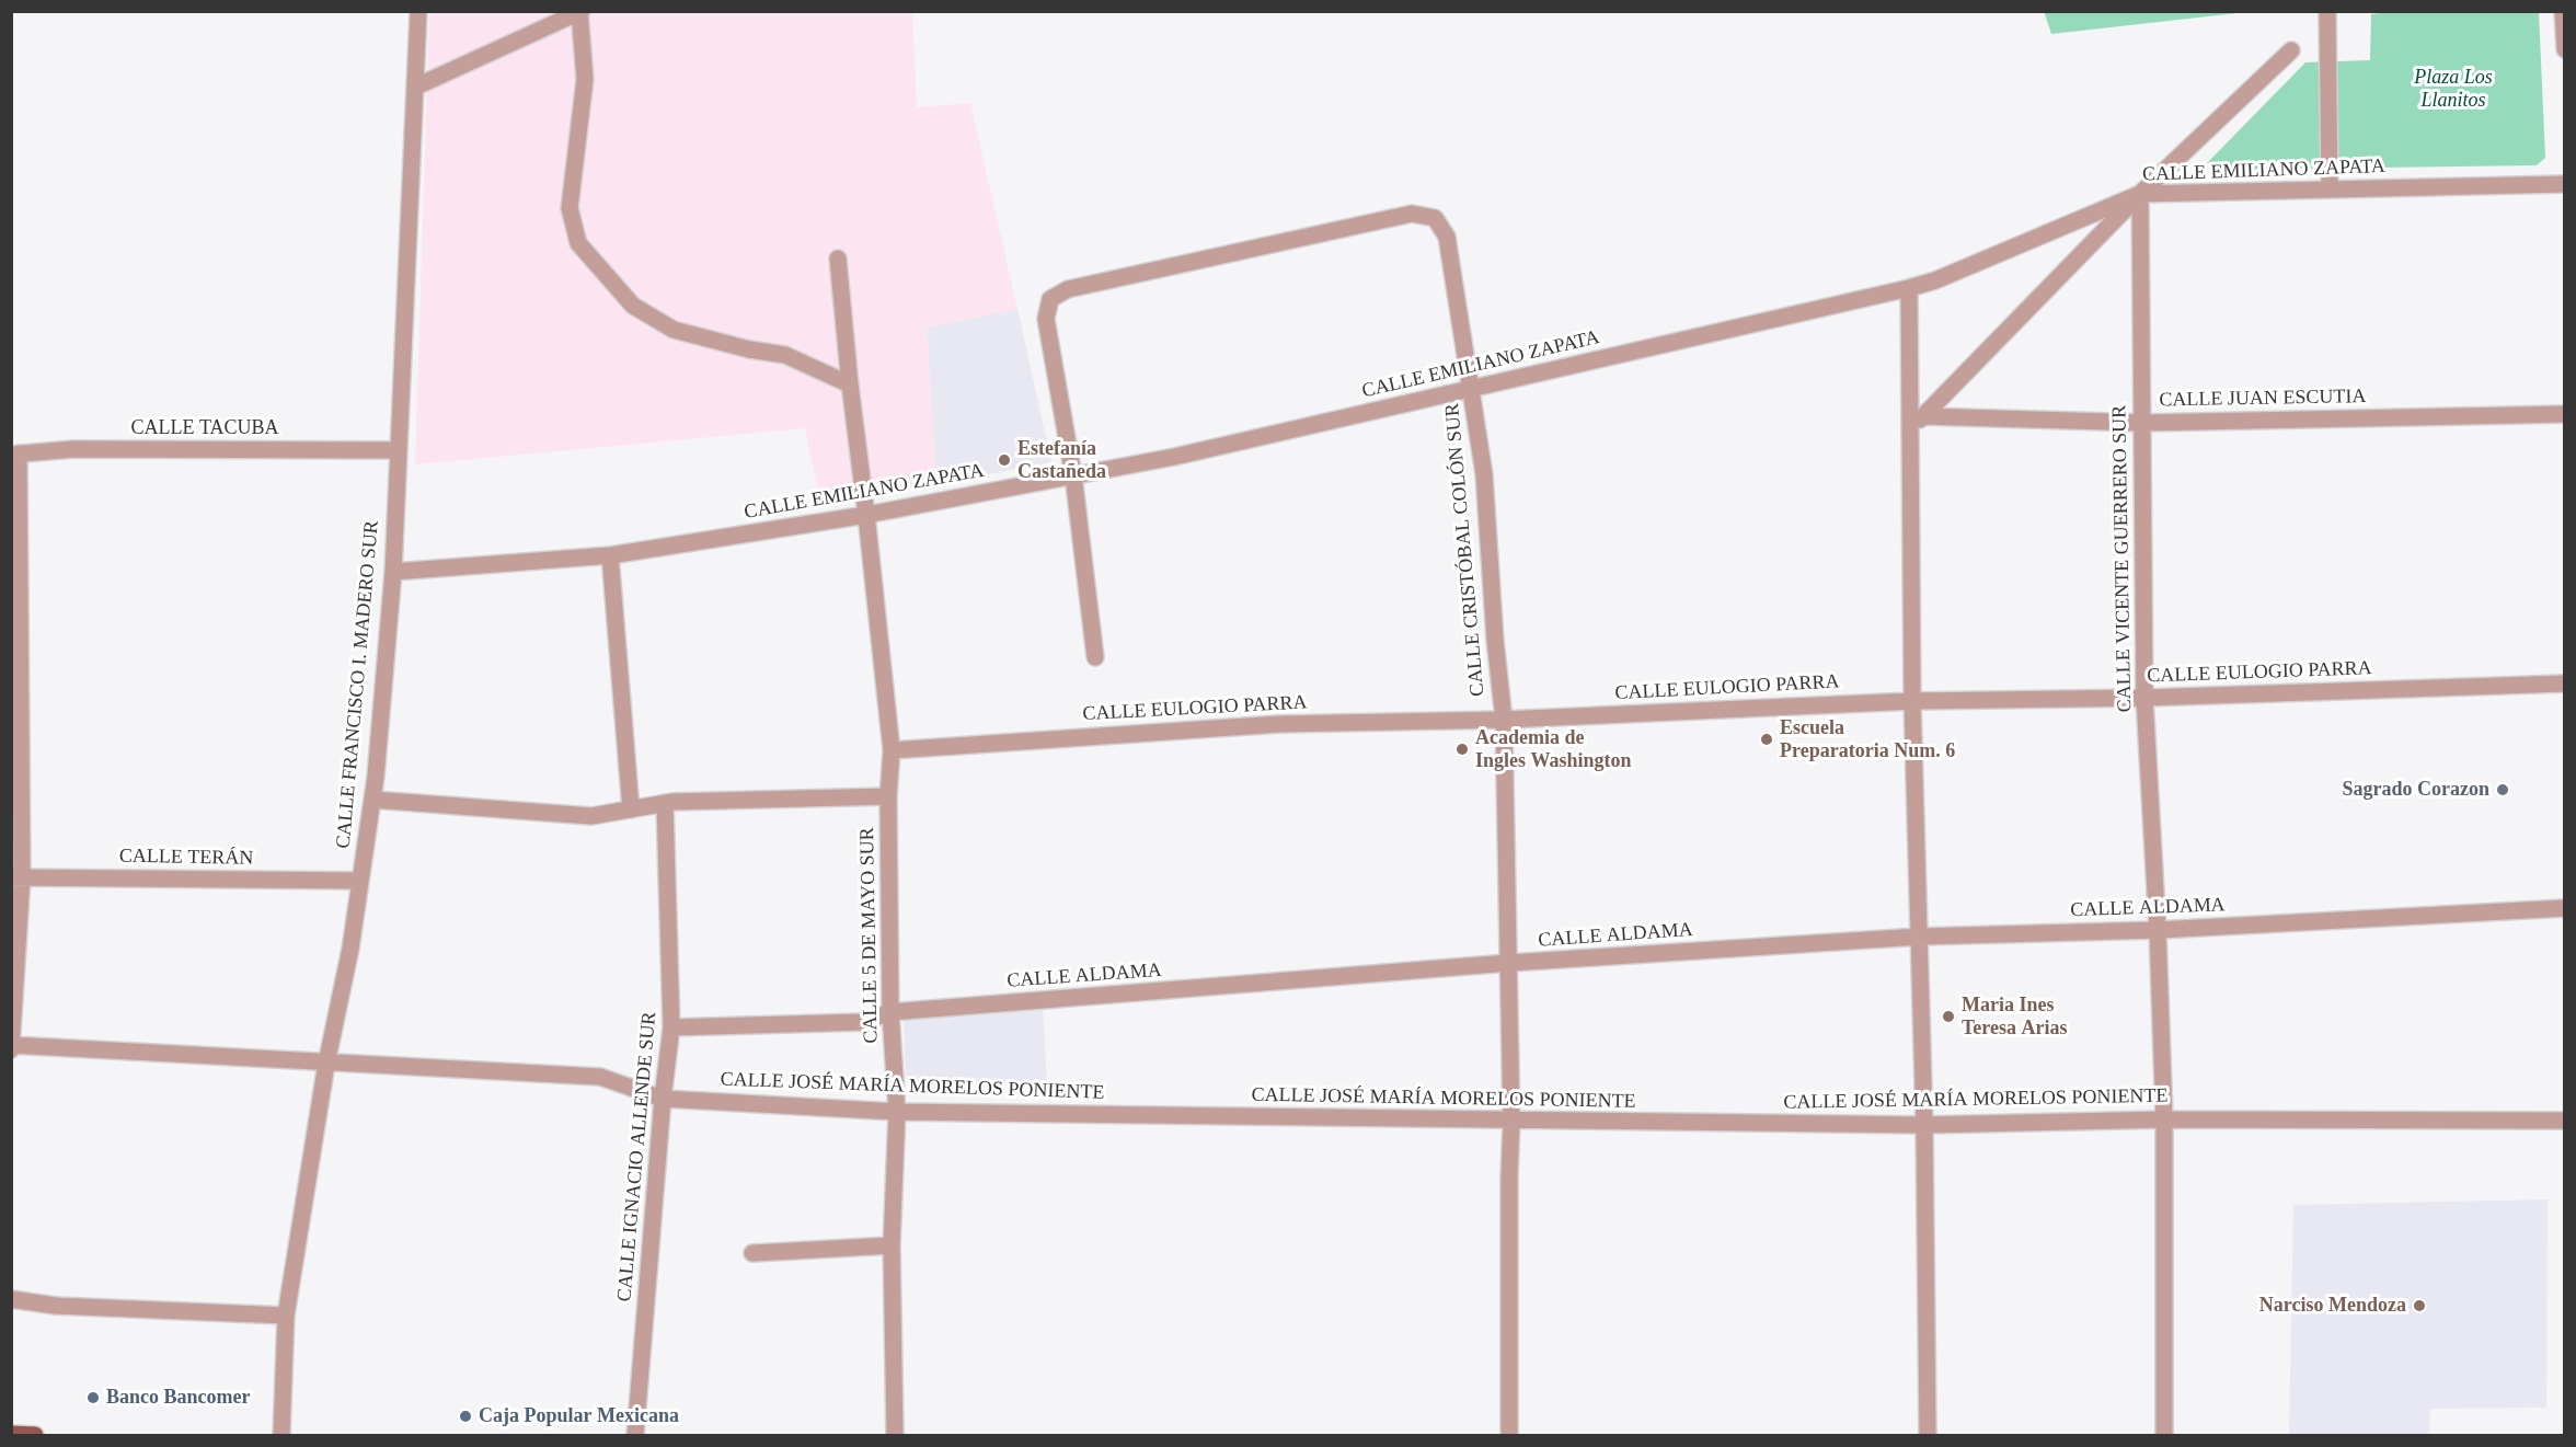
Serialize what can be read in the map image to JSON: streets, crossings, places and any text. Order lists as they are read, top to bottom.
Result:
{
  "streets": {
    "street": [
      "CALLE EMILIANO ZAPATA",
      "CALLE JUAN ESCUTIA",
      "CALLE TACUBA",
      "CALLE CRISTÓBAL COLÓN SUR",
      "CALLE VICENTE GUERRERO SUR",
      "CALLE EULOGIO PARRA",
      "CALLE FRANCISCO I. MADERO SUR",
      "CALLE TERÁN",
      "CALLE ALDAMA",
      "CALLE 5 DE MAYO SUR",
      "CALLE JOSÉ MARÍA MORELOS PONIENTE",
      "CALLE IGNACIO ALLENDE SUR"
    ]
  },
  "crossings": [
    ["CALLE EMILIANO ZAPATA", "CALLE CRISTÓBAL COLÓN SUR"],
    ["CALLE EMILIANO ZAPATA", "CALLE VICENTE GUERRERO SUR"],
    ["CALLE EMILIANO ZAPATA", "CALLE FRANCISCO I. MADERO SUR"],
    ["CALLE EMILIANO ZAPATA", "CALLE 5 DE MAYO SUR"],
    ["CALLE JUAN ESCUTIA", "CALLE VICENTE GUERRERO SUR"],
    ["CALLE TACUBA", "CALLE FRANCISCO I. MADERO SUR"],
    ["CALLE CRISTÓBAL COLÓN SUR", "CALLE EULOGIO PARRA"],
    ["CALLE CRISTÓBAL COLÓN SUR", "CALLE ALDAMA"],
    ["CALLE CRISTÓBAL COLÓN SUR", "CALLE JOSÉ MARÍA MORELOS PONIENTE"],
    ["CALLE VICENTE GUERRERO SUR", "CALLE EULOGIO PARRA"],
    ["CALLE VICENTE GUERRERO SUR", "CALLE ALDAMA"],
    ["CALLE VICENTE GUERRERO SUR", "CALLE JOSÉ MARÍA MORELOS PONIENTE"],
    ["CALLE EULOGIO PARRA", "CALLE 5 DE MAYO SUR"],
    ["CALLE FRANCISCO I. MADERO SUR", "CALLE TERÁN"],
    ["CALLE FRANCISCO I. MADERO SUR", "CALLE JOSÉ MARÍA MORELOS PONIENTE"],
    ["CALLE ALDAMA", "CALLE 5 DE MAYO SUR"],
    ["CALLE ALDAMA", "CALLE IGNACIO ALLENDE SUR"],
    ["CALLE 5 DE MAYO SUR", "CALLE JOSÉ MARÍA MORELOS PONIENTE"],
    ["CALLE JOSÉ MARÍA MORELOS PONIENTE", "CALLE IGNACIO ALLENDE SUR"]
  ],
  "parks": ["Plaza Los Llanitos"],
  "places": [
    "Estefanía Castañeda",
    "Escuela Preparatoria Num. 6",
    "Academia de Ingles Washington",
    "Sagrado Corazon",
    "Maria Ines Teresa Arias",
    "Narciso Mendoza",
    "Banco Bancomer",
    "Caja Popular Mexicana"
  ]
}
